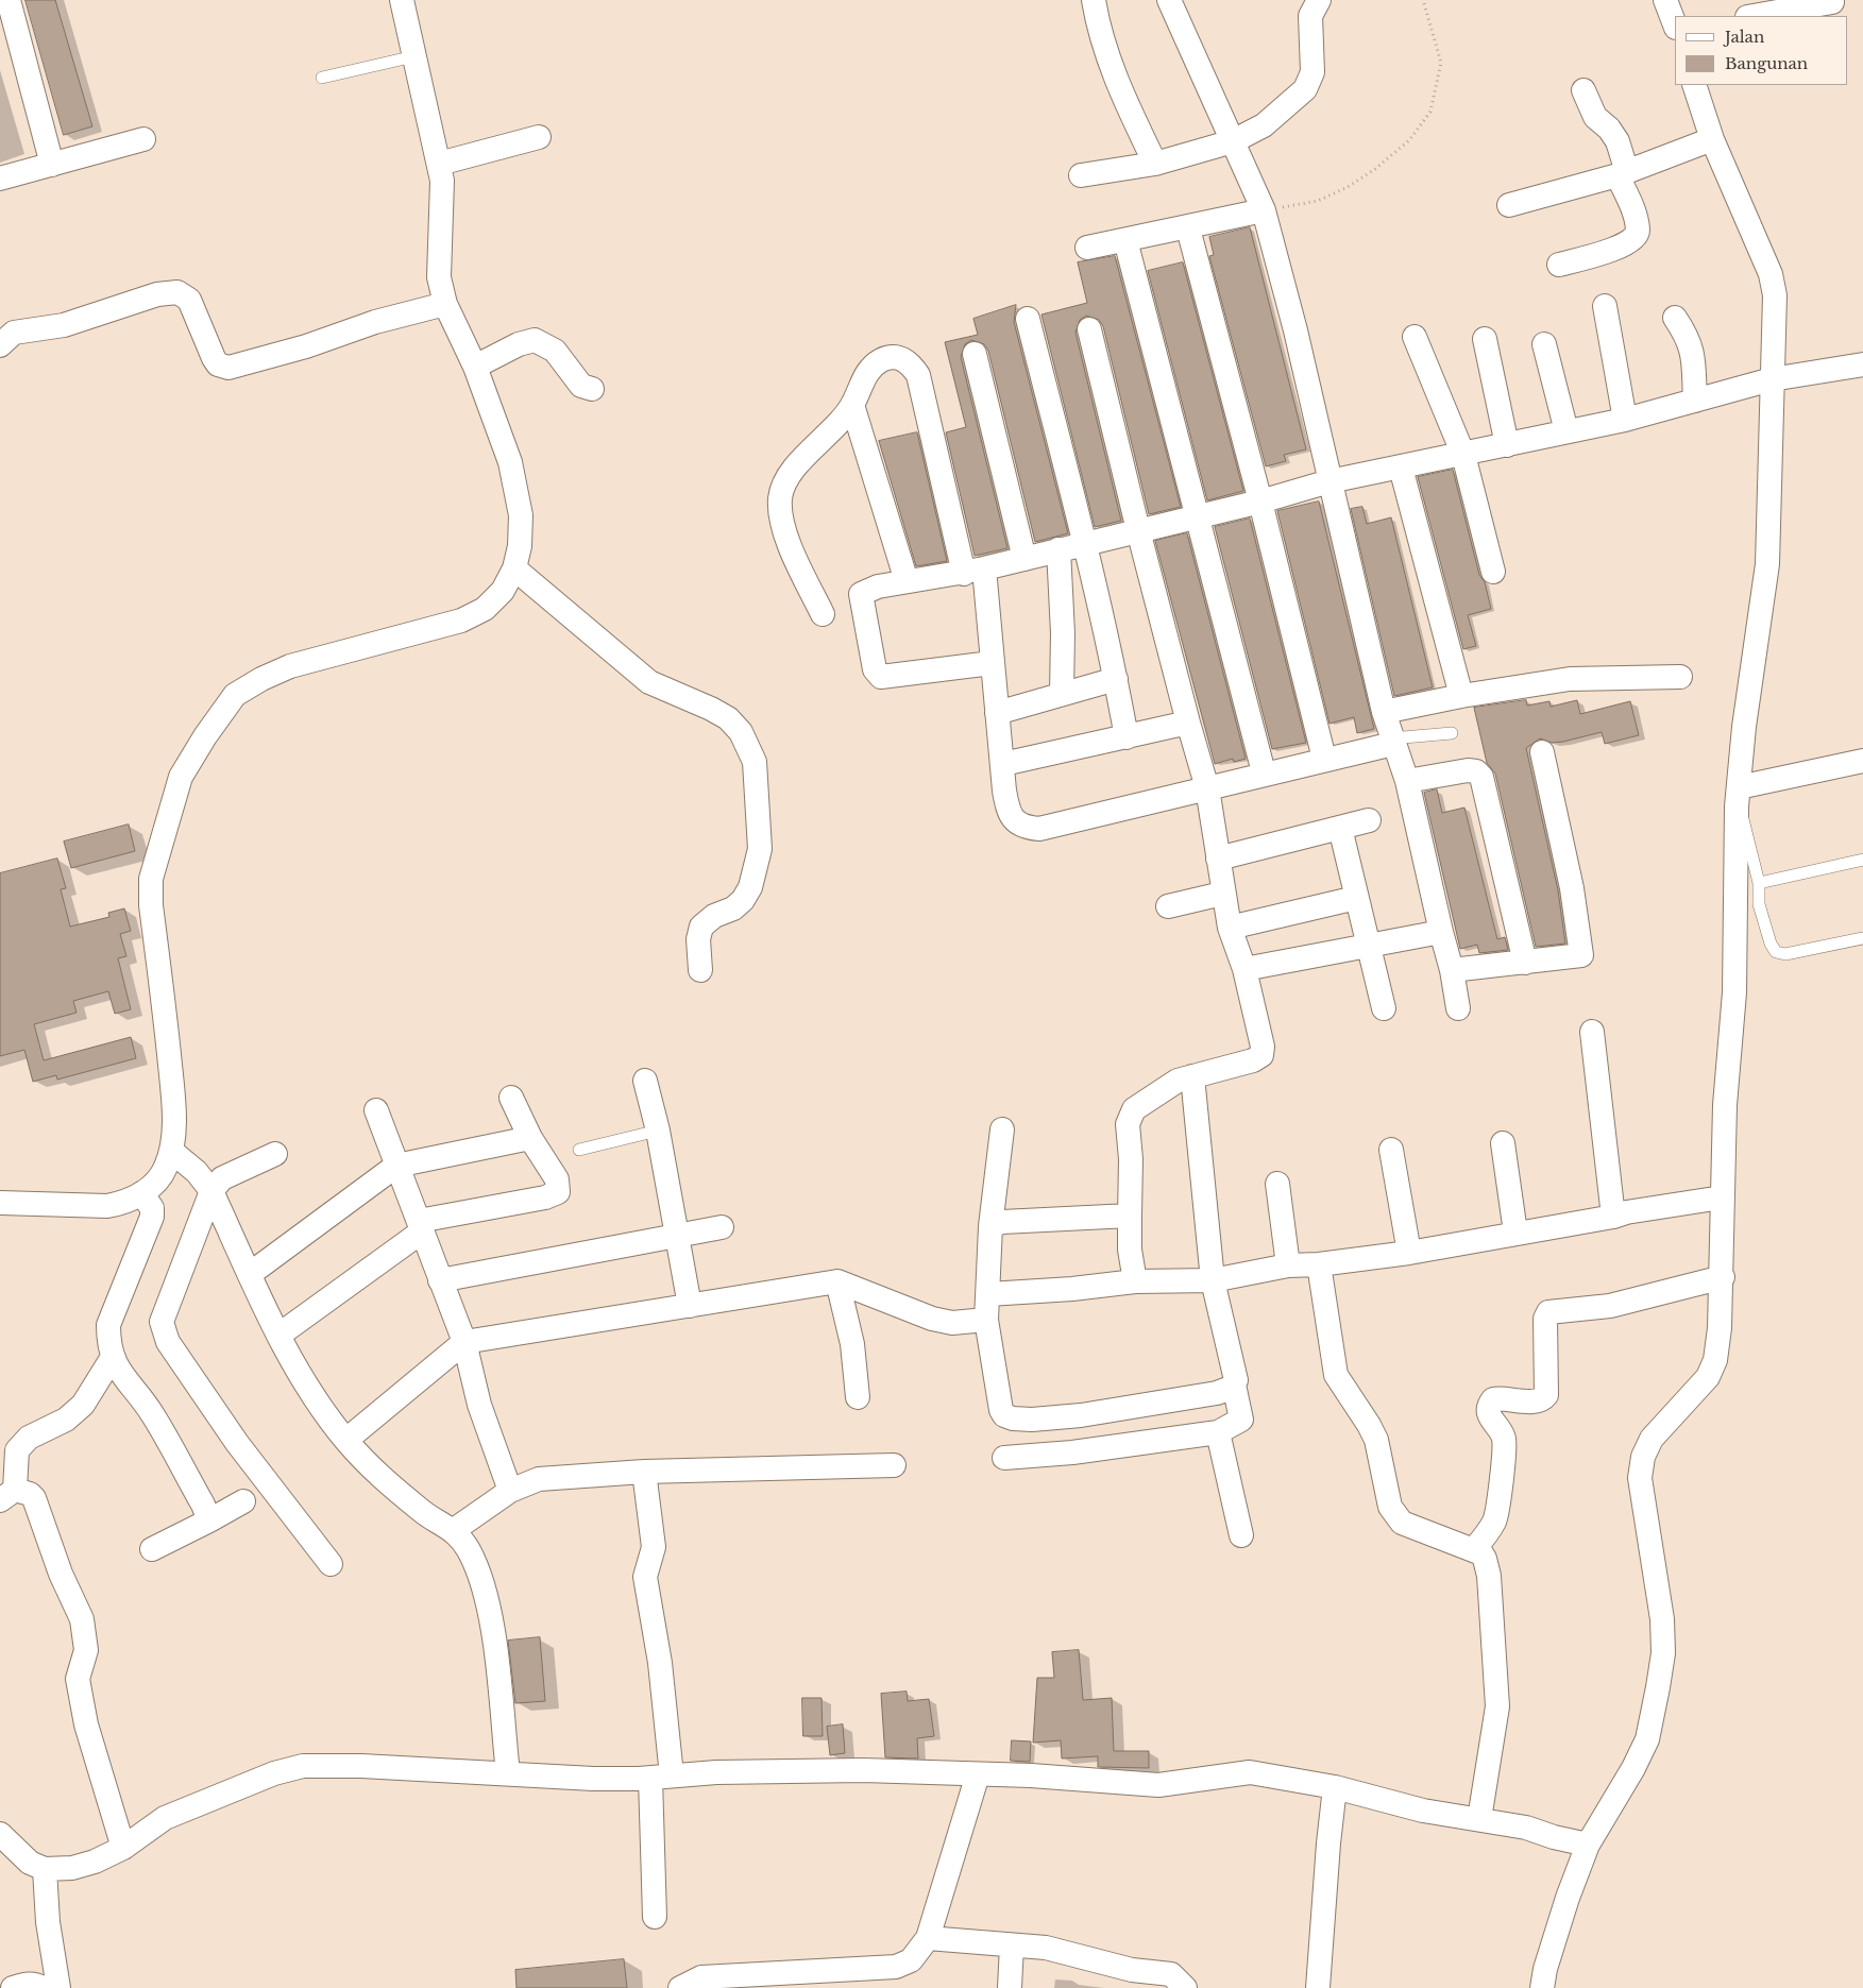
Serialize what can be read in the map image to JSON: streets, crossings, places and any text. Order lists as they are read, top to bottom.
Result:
{
  "legend": ["Jalan", "Bangunan"]
}
